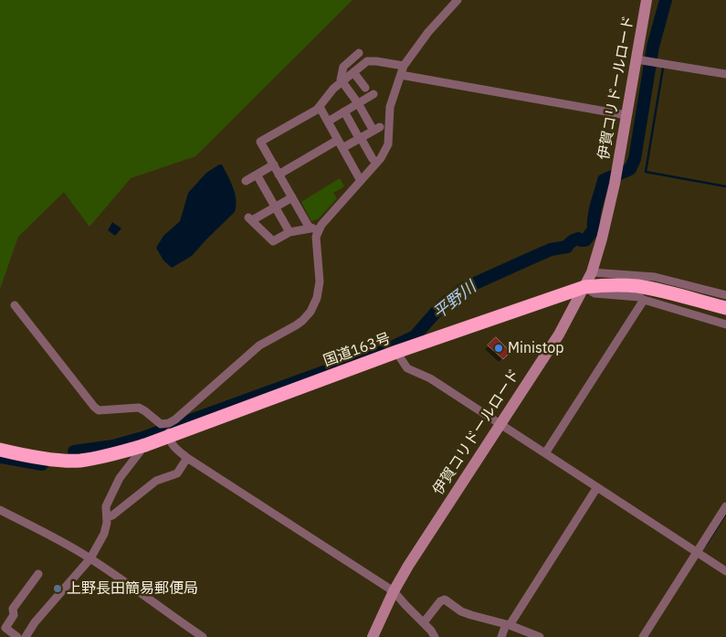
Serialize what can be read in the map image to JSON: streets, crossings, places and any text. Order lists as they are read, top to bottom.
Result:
{
  "streets": {
    "highway": ["国道163号"],
    "street": ["伊賀コリドールロード"]
  },
  "crossings": [
    ["伊賀コリドールロード", "国道163号"]
  ],
  "water": ["平野川"],
  "places": ["Ministop", "上野長田簡易郵便局"]
}
